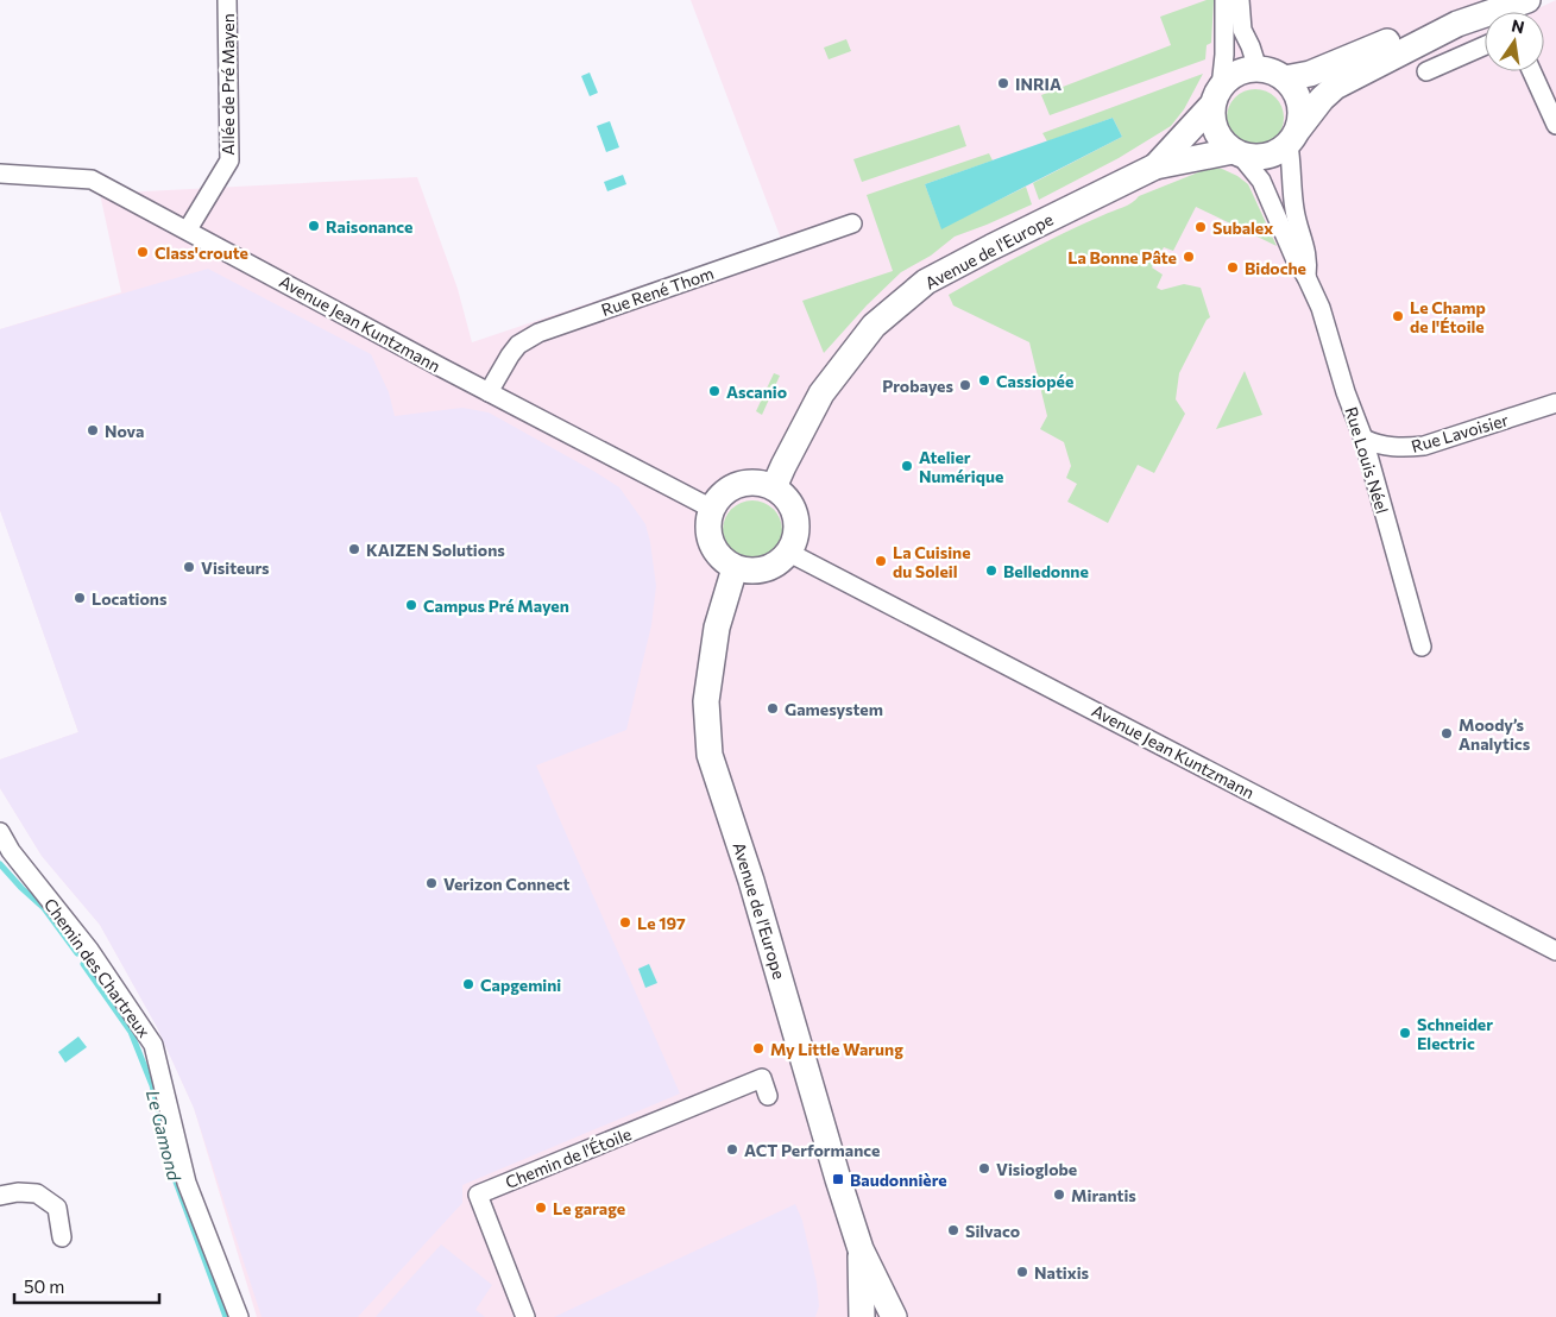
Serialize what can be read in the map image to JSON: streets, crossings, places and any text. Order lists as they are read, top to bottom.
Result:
{
  "streets": {
    "main road": ["Avenue de l'Europe"],
    "street": [
      "Allée de Pré Mayen",
      "Rue René Thom",
      "Avenue Jean Kuntzmann",
      "Rue Lavoisier",
      "Rue Louis Néel",
      "Chemin des Chartreux",
      "Chemin de l'Étoile"
    ]
  },
  "crossings": [
    ["Allée de Pré Mayen", "Avenue Jean Kuntzmann"],
    ["Avenue de l'Europe", "Avenue Jean Kuntzmann"],
    ["Avenue de l'Europe", "Rue Louis Néel"],
    ["Rue René Thom", "Avenue Jean Kuntzmann"],
    ["Rue Lavoisier", "Rue Louis Néel"]
  ],
  "water": ["Le Gamond"],
  "places": {
    "other": [
      "INRIA",
      "Raisonance",
      "Subalex",
      "Class'croute",
      "La Bonne Pâte",
      "Bidoche",
      "Le Champ de l'Étoile",
      "Cassiopée",
      "Probayes",
      "Ascanio",
      "Nova",
      "Atelier Numérique",
      "KAIZEN Solutions",
      "La Cuisine du Soleil",
      "Visiteurs",
      "Belledonne",
      "Locations",
      "Campus Pré Mayen",
      "Gamesystem",
      "Moody’s Analytics",
      "Verizon Connect",
      "Le 197",
      "Capgemini",
      "Schneider Electric",
      "My Little Warung",
      "ACT Performance",
      "Visioglobe",
      "Mirantis",
      "Le garage",
      "Silvaco",
      "Natixis"
    ],
    "transit": ["Baudonnière"]
  },
  "scale_bar": "50 m",
  "north": "top"
}
